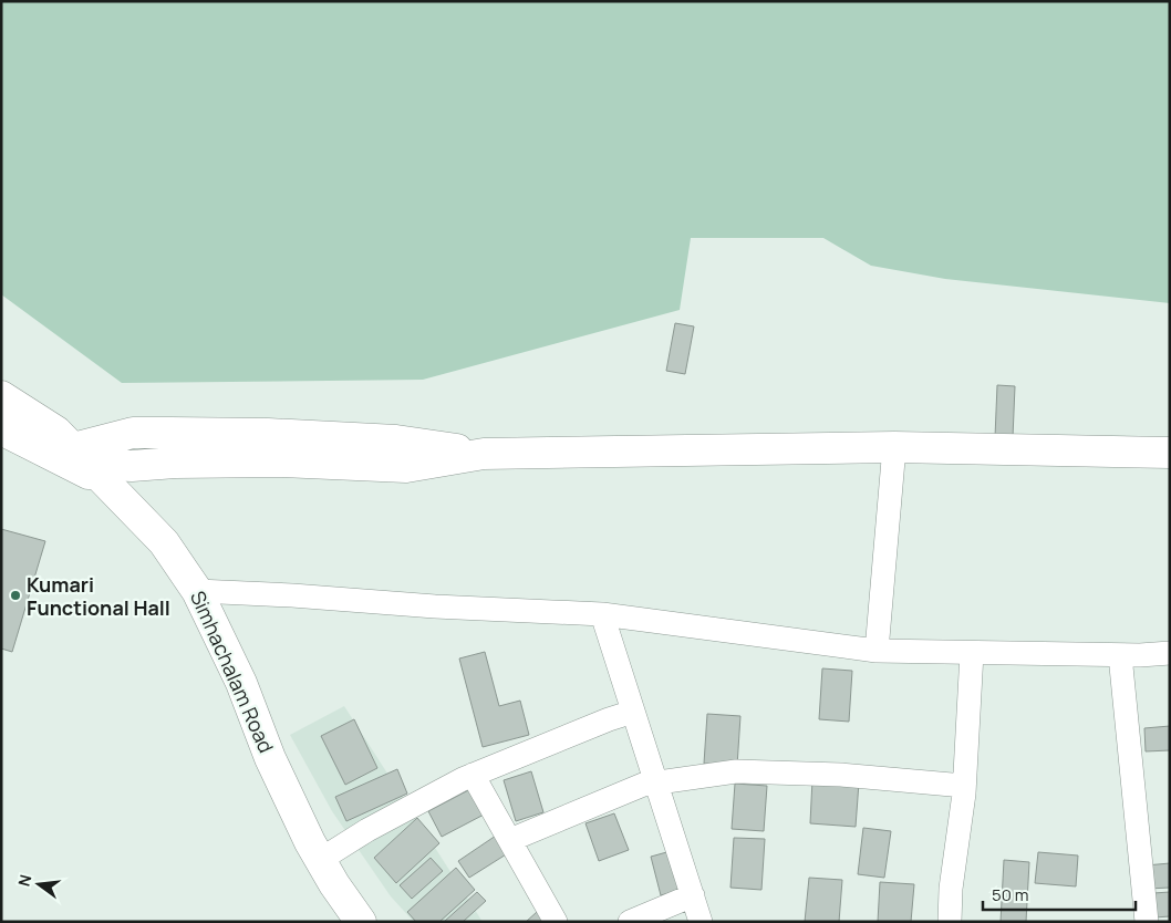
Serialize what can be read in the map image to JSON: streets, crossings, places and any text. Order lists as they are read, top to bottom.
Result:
{
  "streets": {
    "street": ["Simhachalam Road"]
  },
  "places": ["Kumari Functional Hall"],
  "scale_bar": "50 m",
  "north": "left"
}
